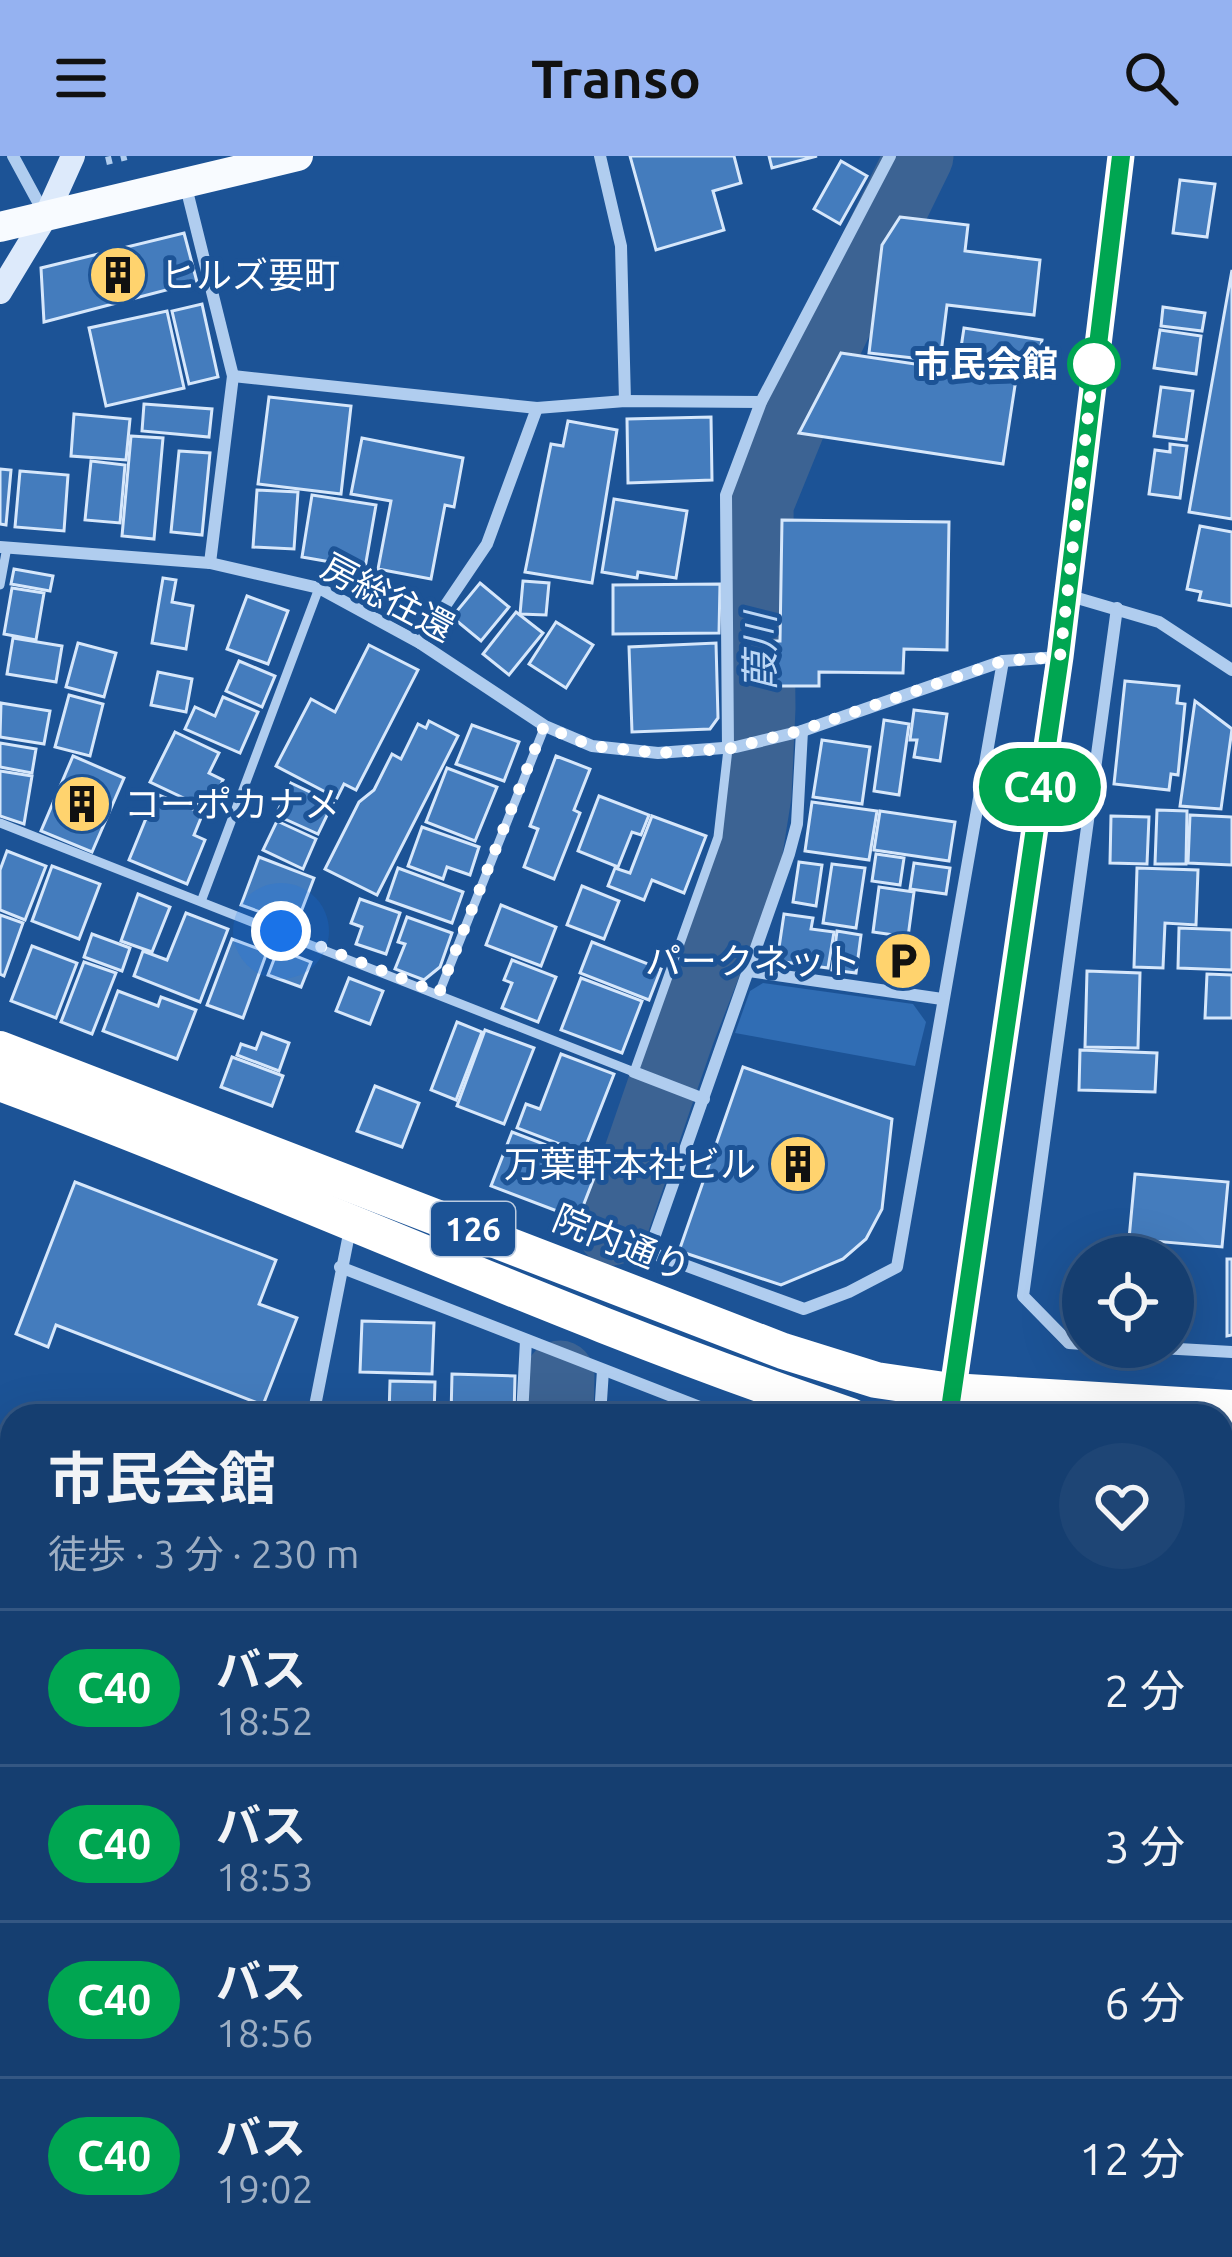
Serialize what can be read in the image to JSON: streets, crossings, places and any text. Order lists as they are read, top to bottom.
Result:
{
  "streets": {
    "highway": ["126", "院内通り"],
    "street": ["房総往還"]
  },
  "crossings": [
    ["126", "院内通り"]
  ],
  "water": ["葭川"],
  "places": {
    "building": ["ヒルズ要町", "コーポカナメ", "万葉軒本社ビル"],
    "other": ["市民会館"],
    "parking": ["パークネット"]
  },
  "lines": ["bus line C40"],
  "page": {
    "header": "Transo",
    "on_map": "C40",
    "heading": ["市民会館", "徒歩 · 3 分 · 230 m"],
    "list": [
      {
        "mark": "C40",
        "name": "バス",
        "note": "18:52",
        "value": "2 分"
      },
      {
        "mark": "C40",
        "name": "バス",
        "note": "18:53",
        "value": "3 分"
      },
      {
        "mark": "C40",
        "name": "バス",
        "note": "18:56",
        "value": "6 分"
      },
      {
        "mark": "C40",
        "name": "バス",
        "note": "19:02",
        "value": "12 分"
      }
    ]
  }
}
